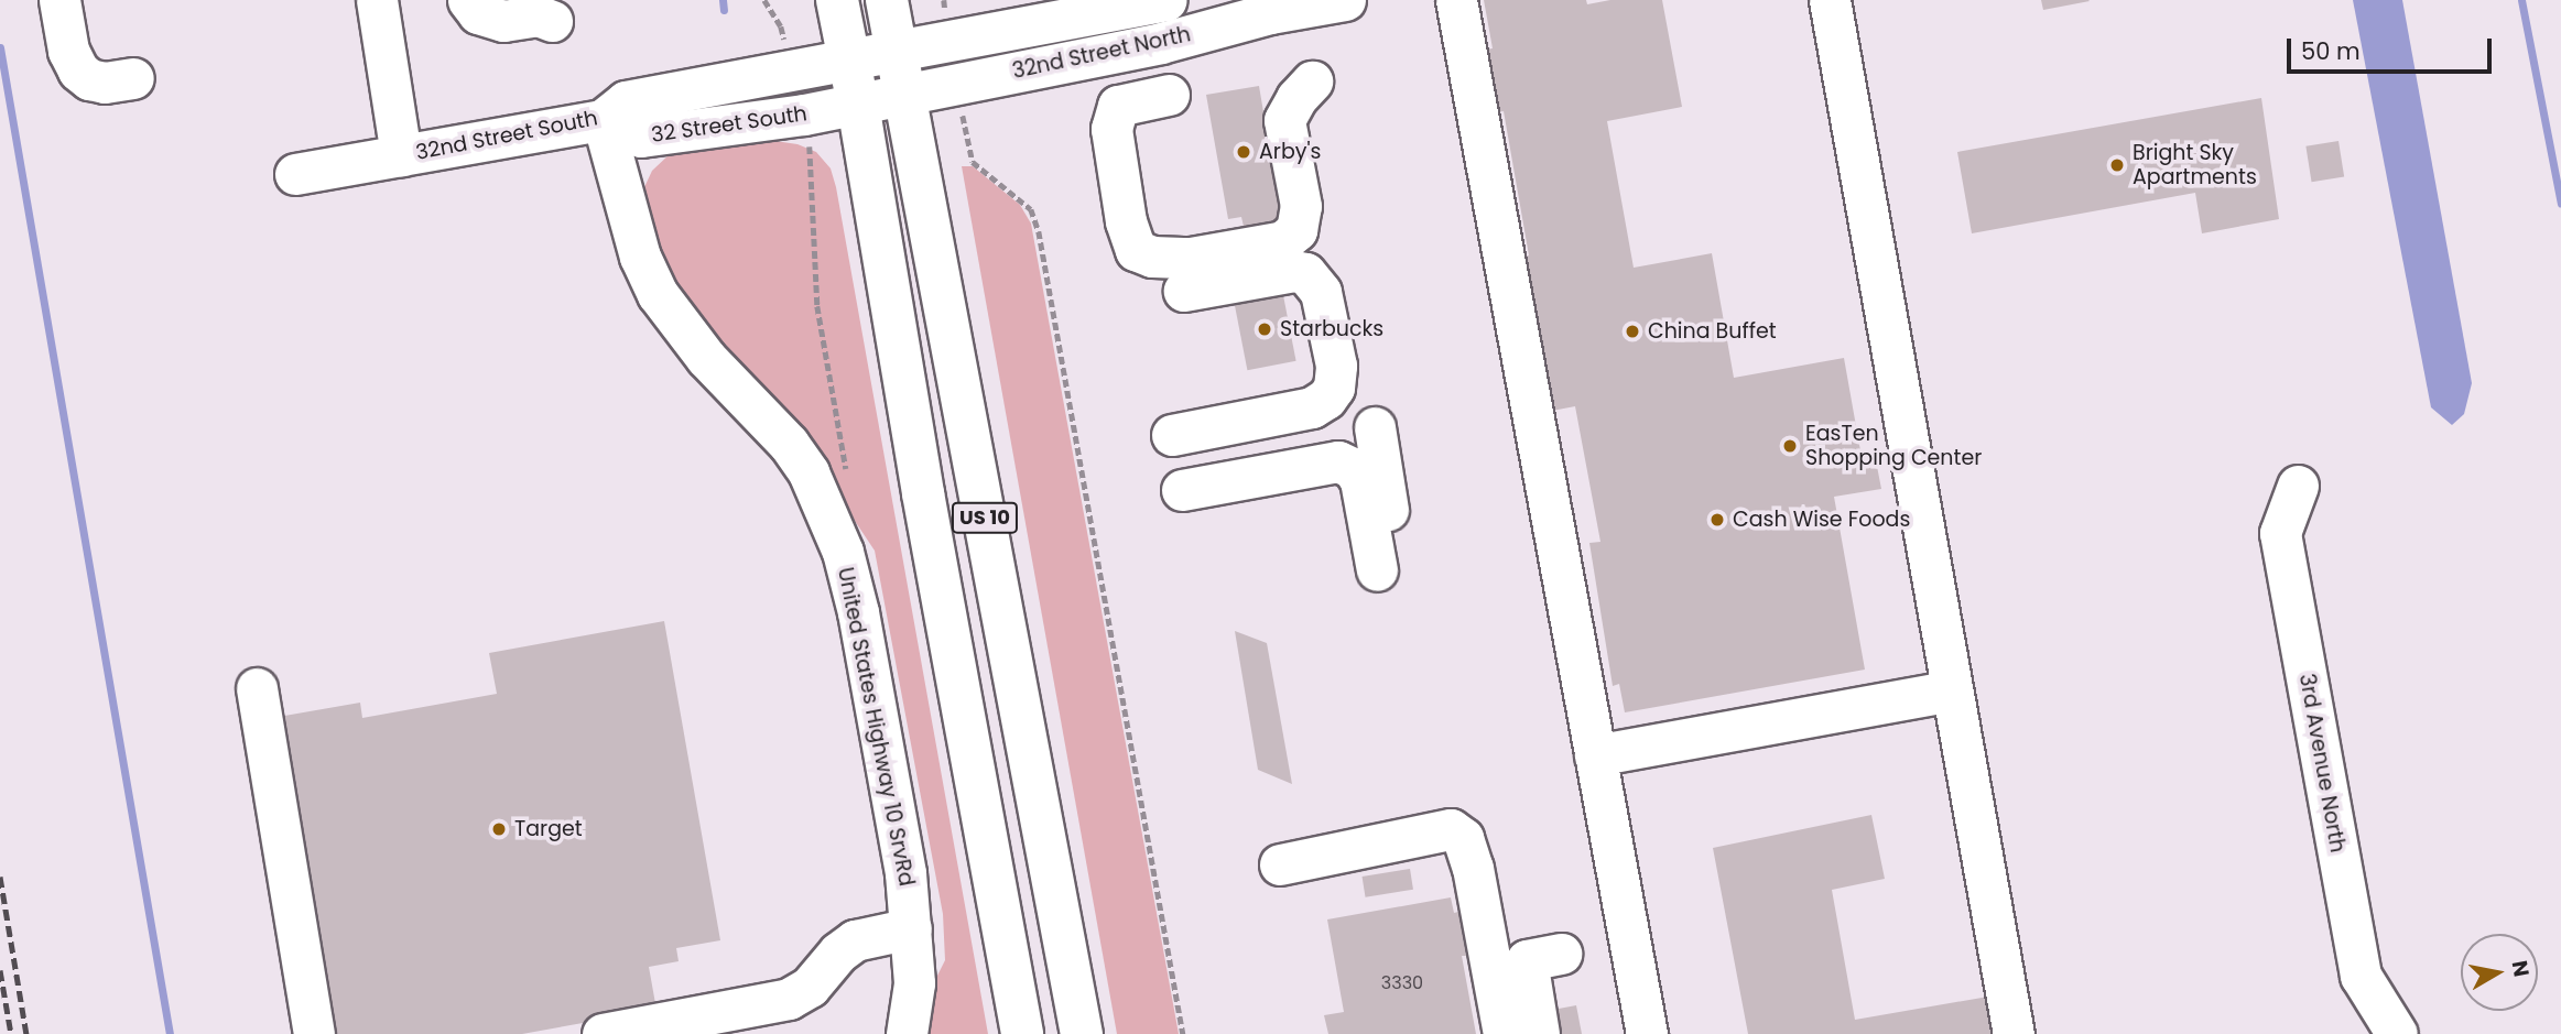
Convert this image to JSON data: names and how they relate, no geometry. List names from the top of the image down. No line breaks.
{"streets":{"main road":["US 10"],"street":["32nd Street North","32 Street South","32nd Street South","United States Highway 10 SrvRd","3rd Avenue North"]},"crossings":[["32nd Street North","32 Street South"],["32nd Street North","32nd Street South"],["32nd Street North","US 10"],["32 Street South","32nd Street South"],["32 Street South","US 10"],["32 Street South","United States Highway 10 SrvRd"],["32nd Street South","US 10"],["32nd Street South","United States Highway 10 SrvRd"]],"places":["Arby's","Bright Sky Apartments","Starbucks","China Buffet","EasTen Shopping Center","Cash Wise Foods","Target"],"house_numbers":["3330"],"scale_bar":"50 m","north":"right"}
